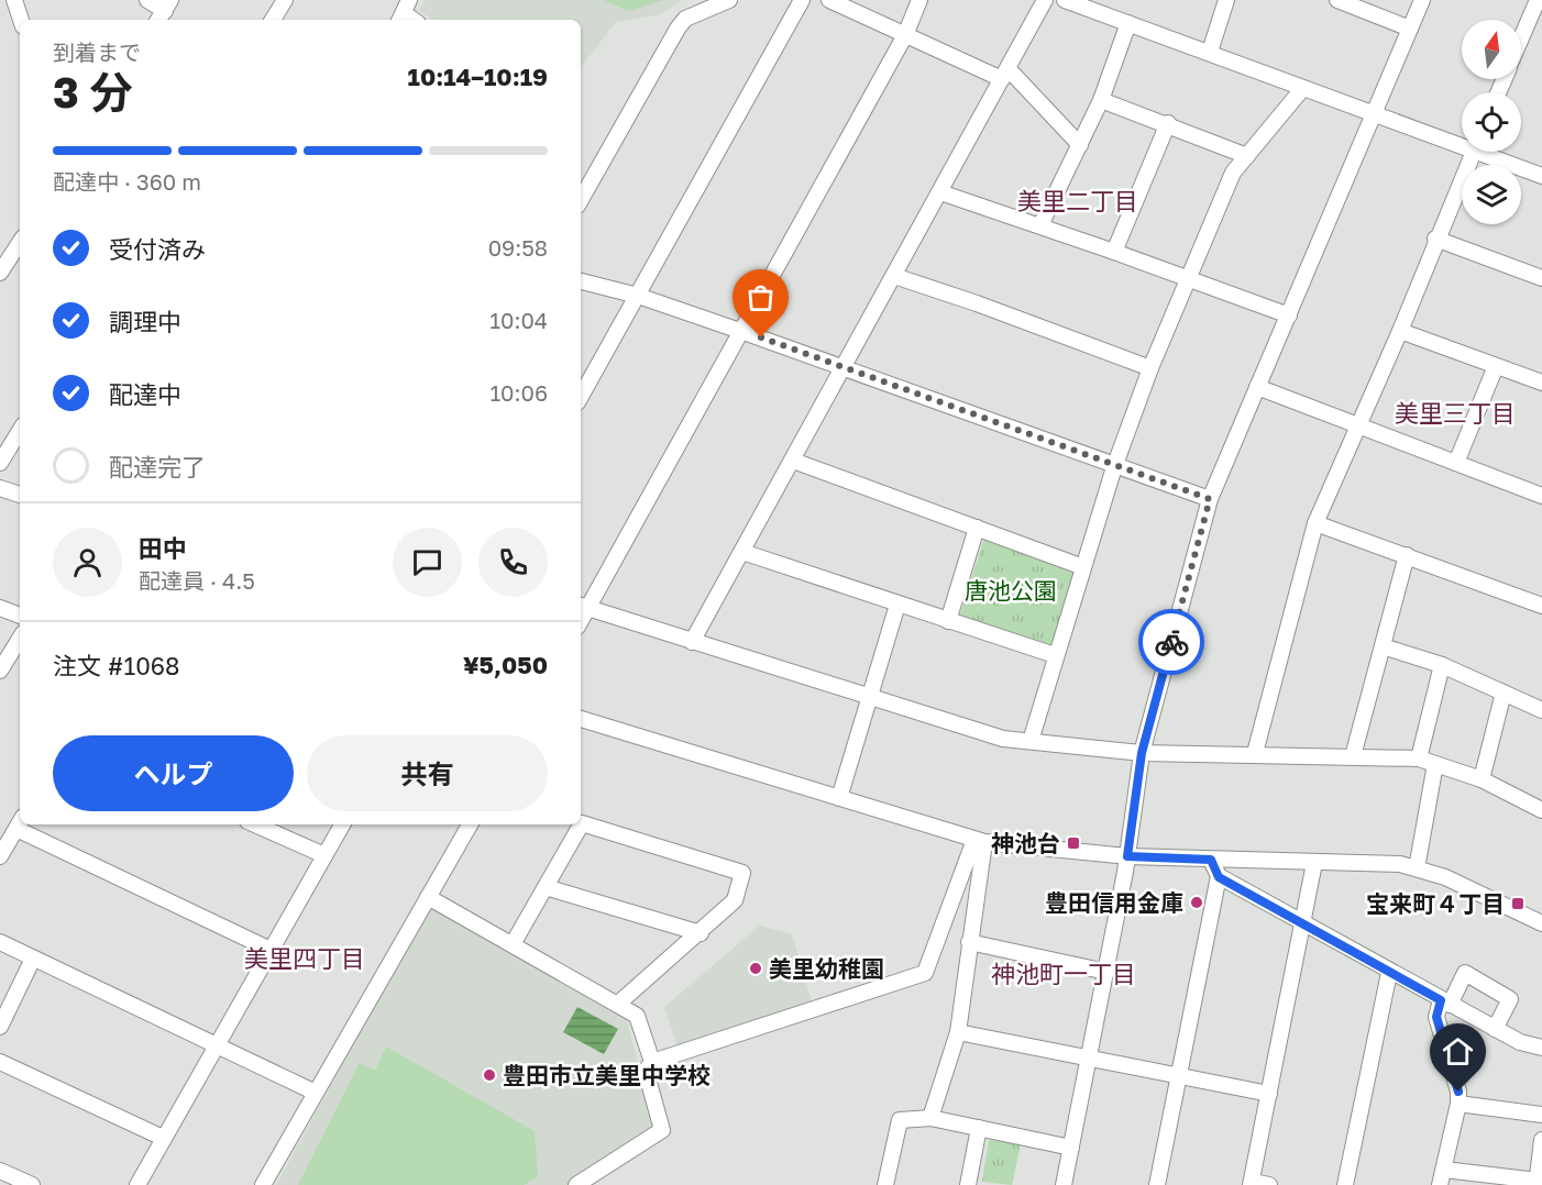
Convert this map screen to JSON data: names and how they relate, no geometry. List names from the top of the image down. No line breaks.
{"districts":["美里二丁目","美里三丁目","美里四丁目","神池町一丁目"],"parks":["唐池公園"],"places":{"transit":["神池台","宝来町４丁目"],"other":["豊田信用金庫","美里幼稚園","豊田市立美里中学校"]},"north":"top","page":{"heading":["3 分","到着まで","10:14–10:19"],"panel":["田中","配達員 · 4.5","注文 #1068","¥5,050"],"bar":"配達中 · 360 m","list":[["受付済み","09:58"],["調理中","10:04"],["配達中","10:06"],"配達完了"],"buttons":["ヘルプ","共有"]}}
